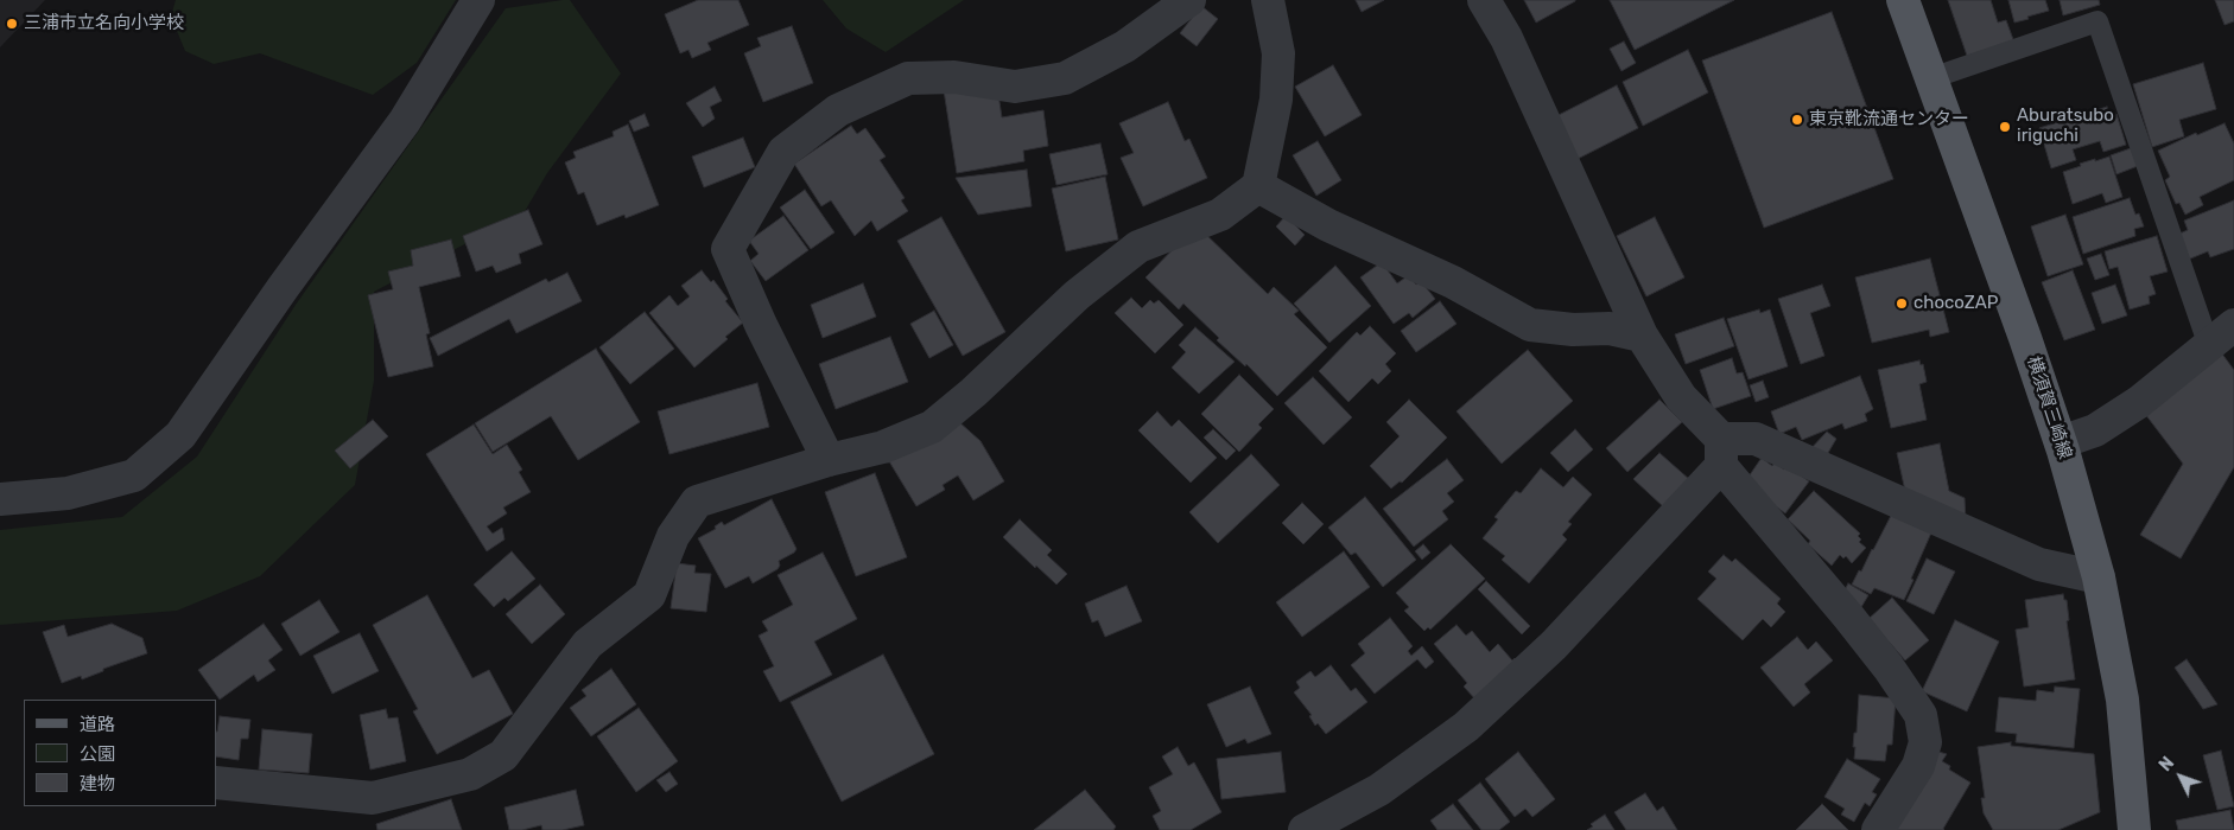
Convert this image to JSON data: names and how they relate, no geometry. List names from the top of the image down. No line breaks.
{"streets":{"main road":["横須賀三崎線"]},"places":["三浦市立名向小学校","東京靴流通センター","Aburatsubo iriguchi","chocoZAP"],"legend":["道路","公園","建物"],"north":"top left"}
